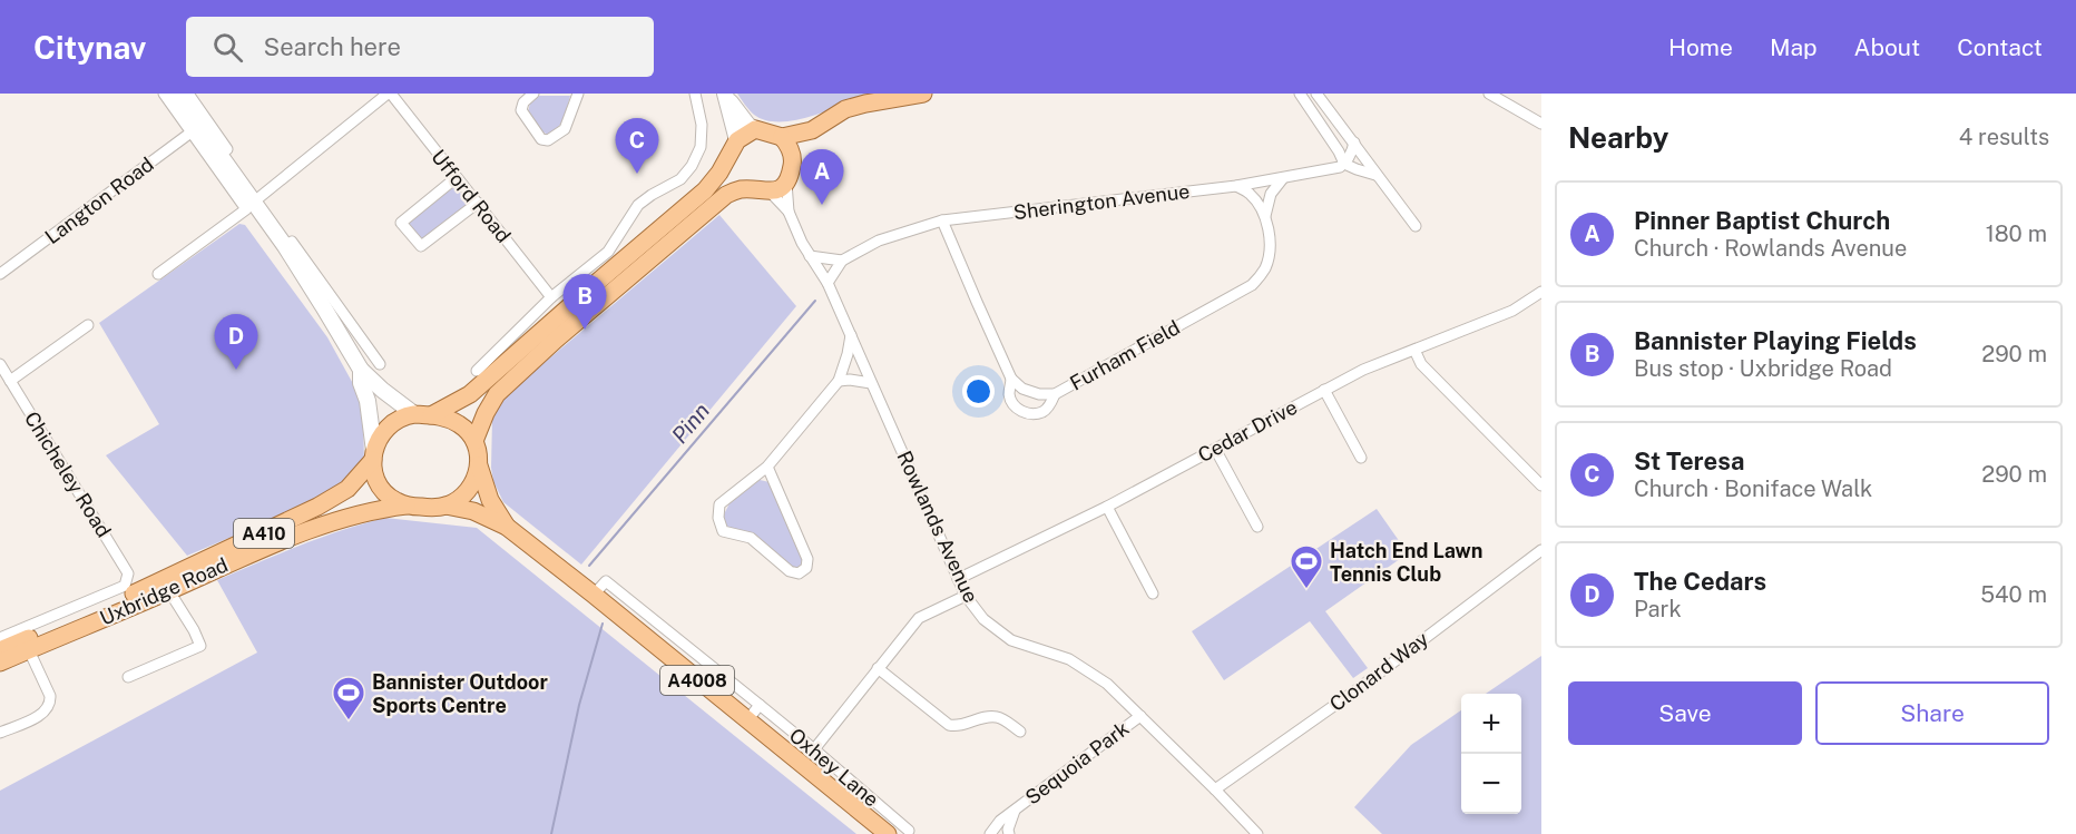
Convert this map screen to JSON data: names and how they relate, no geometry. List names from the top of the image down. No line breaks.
{"streets":{"main road":["A410","Uxbridge Road","A4008","Oxhey Lane"],"street":["Ufford Road","Langton Road","Sherington Avenue","Furham Field","Cedar Drive","Chicheley Road","Rowlands Avenue","Clonard Way","Sequoia Park"]},"crossings":[["Sherington Avenue","Rowlands Avenue"],["Cedar Drive","Rowlands Avenue"],["Rowlands Avenue","Clonard Way"],["Rowlands Avenue","Sequoia Park"],["Uxbridge Road","Oxhey Lane"]],"water":["Pinn"],"places":{"sports":["Hatch End Lawn Tennis Club","Bannister Outdoor Sports Centre"]},"page":{"header":"Citynav","search":"Search here","nav":["Home","Map","About","Contact"],"heading":["Nearby","4 results"],"pins":["C","A","B","D"],"list":[{"mark":"A","name":"Pinner Baptist Church","note":"Church · Rowlands Avenue","value":"180 m"},{"mark":"B","name":"Bannister Playing Fields","note":"Bus stop · Uxbridge Road","value":"290 m"},{"mark":"C","name":"St Teresa","note":"Church · Boniface Walk","value":"290 m"},{"mark":"D","name":"The Cedars","note":"Park","value":"540 m"}],"buttons":["Save","Share"],"map_buttons":["+","−"]}}
